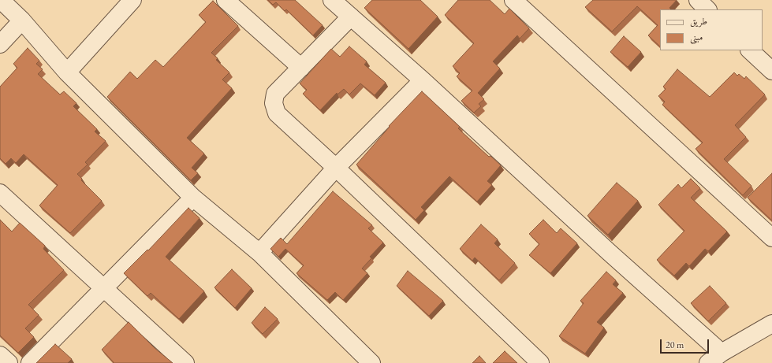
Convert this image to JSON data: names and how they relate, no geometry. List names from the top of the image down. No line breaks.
{"legend":["طريق","مبنى"],"scale_bar":"20 m"}
